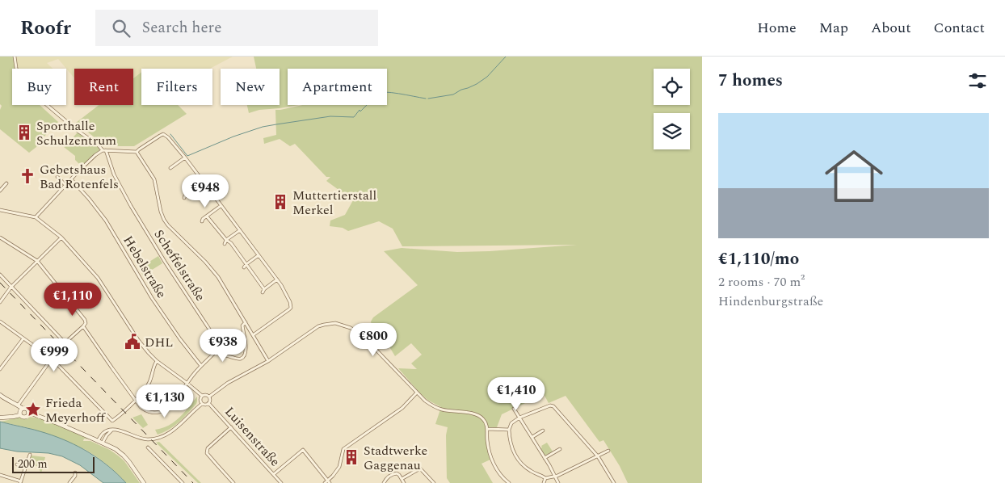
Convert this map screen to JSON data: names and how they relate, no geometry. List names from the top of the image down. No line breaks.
{"streets":{"street":["Scheffelstraße","Hebelstraße","Luisenstraße"]},"places":{"building":["Sporthalle Schulzentrum","Muttertierstall Merkel","Stadtwerke Gaggenau"],"church":["Gebetshaus Bad Rotenfels"],"public building":["DHL"],"place":["Frieda Meyerhoff"]},"scale_bar":"200 m","page":{"header":"Roofr","search":"Search here","nav":["Home","Map","About","Contact"],"heading":"7 homes","chip":["Buy","Rent","Filters","New","Apartment"],"list":[{"name":"€1,110/mo","note":"2 rooms · 70 m² · Hindenburgstraße"}],"price":["€948","€1,110","€800","€938","€999","€1,410","€1,130"],"scale":"200 m"}}
